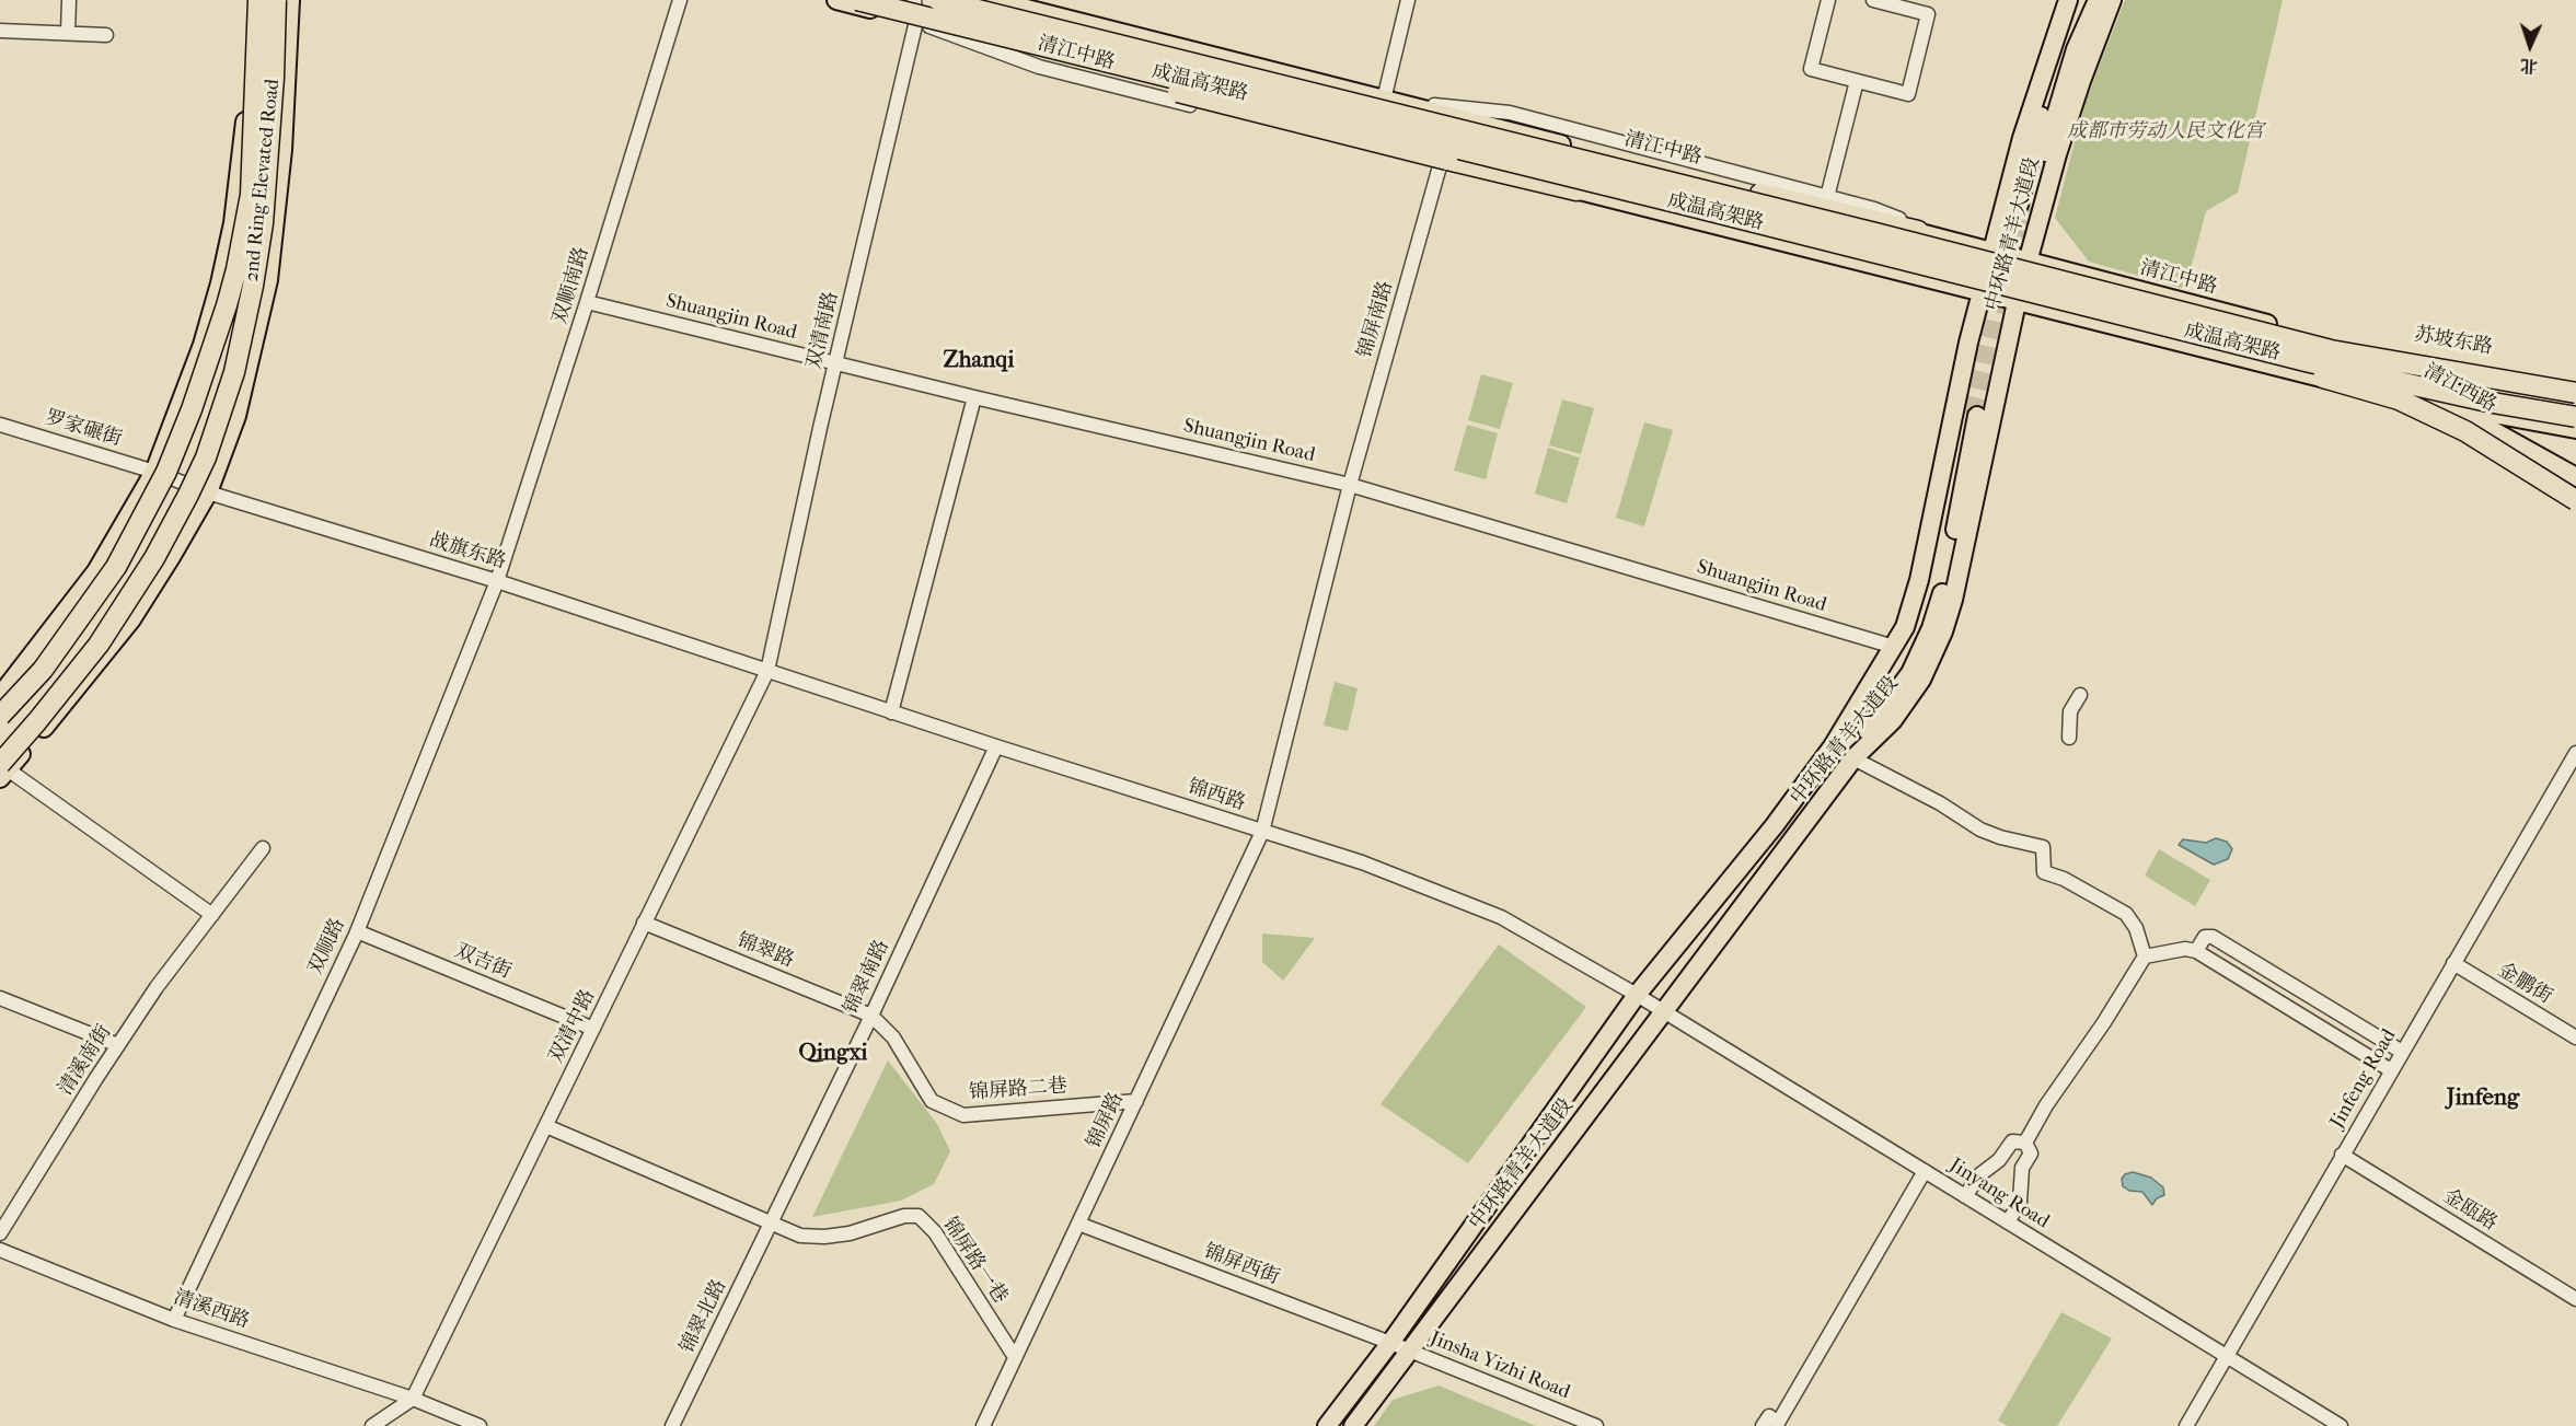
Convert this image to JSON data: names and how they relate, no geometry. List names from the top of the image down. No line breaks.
{"streets":{"highway":["成温高架路","2nd Ring Elevated Road"],"main road":["清江中路","中环路青羊大道段","苏坡东路","清江西路"],"street":["双顺南路","Shuangjin Road","锦屏南路","双清南路","罗家碾街","战旗东路","锦西路","双顺路","锦翠路","双吉街","锦翠南路","金鹏街","双清中路","清溪南街","Jinfeng Road","锦屏路二巷","锦屏路","Jinyang Road","金瓯路","锦屏路一巷","锦屏西街","清溪西路","锦翠北路","Jinsha Yizhi Road"]},"crossings":[["清江中路","成温高架路"],["清江中路","中环路青羊大道段"],["清江中路","锦屏南路"],["清江中路","双清南路"],["清江中路","苏坡东路"],["清江中路","清江西路"],["中环路青羊大道段","Shuangjin Road"],["中环路青羊大道段","锦西路"],["中环路青羊大道段","Jinyang Road"],["中环路青羊大道段","锦屏西街"],["中环路青羊大道段","Jinsha Yizhi Road"],["双顺南路","Shuangjin Road"],["双顺南路","战旗东路"],["双顺南路","双顺路"],["Shuangjin Road","锦屏南路"],["Shuangjin Road","双清南路"],["锦屏南路","锦西路"],["锦屏南路","锦屏路"],["双清南路","战旗东路"],["双清南路","锦西路"],["双清南路","双清中路"],["苏坡东路","清江西路"],["罗家碾街","战旗东路"],["战旗东路","锦西路"],["战旗东路","双顺路"],["战旗东路","双清中路"],["锦西路","锦翠南路"],["锦西路","双清中路"],["锦西路","锦屏路"],["锦西路","Jinyang Road"],["双顺路","双吉街"],["双顺路","清溪西路"],["锦翠路","锦翠南路"],["锦翠路","双清中路"],["锦翠路","锦屏路二巷"],["双吉街","双清中路"],["锦翠南路","锦屏路二巷"],["锦翠南路","锦屏路一巷"],["锦翠南路","锦翠北路"],["金鹏街","Jinfeng Road"],["双清中路","清溪西路"],["Jinfeng Road","Jinyang Road"],["Jinfeng Road","金瓯路"],["锦屏路二巷","锦屏路"],["锦屏路","锦屏路一巷"],["锦屏路","锦屏西街"],["锦屏路一巷","锦翠北路"],["锦屏西街","Jinsha Yizhi Road"]],"districts":["Zhanqi","Qingxi","Jinfeng"],"parks":["成都市劳动人民文化宫"],"north":"bottom"}
